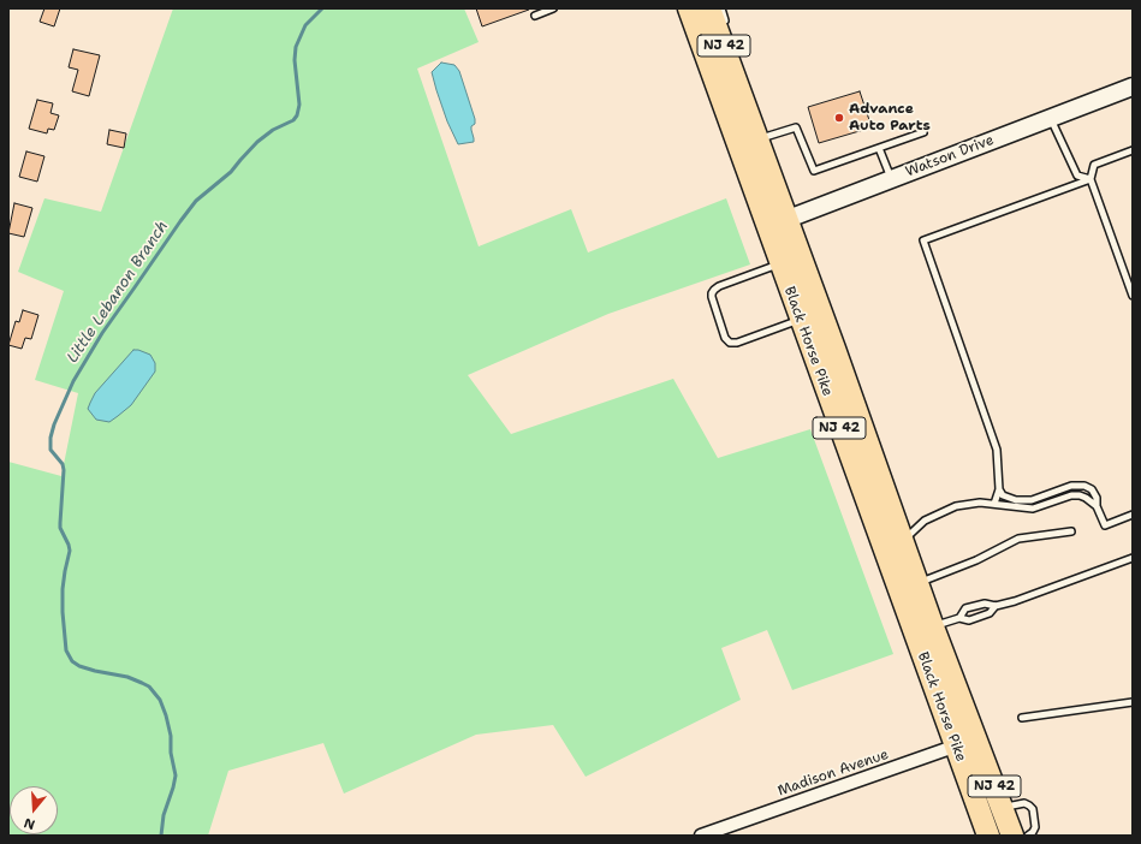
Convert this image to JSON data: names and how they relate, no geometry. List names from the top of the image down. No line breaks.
{"streets":{"highway":["NJ 42","Black Horse Pike"],"street":["Watson Drive","Madison Avenue"]},"crossings":[["Watson Drive","Black Horse Pike"],["Black Horse Pike","Madison Avenue"]],"water":["Little Lebanon Branch"],"places":["Advance Auto Parts"],"north":"bottom"}
